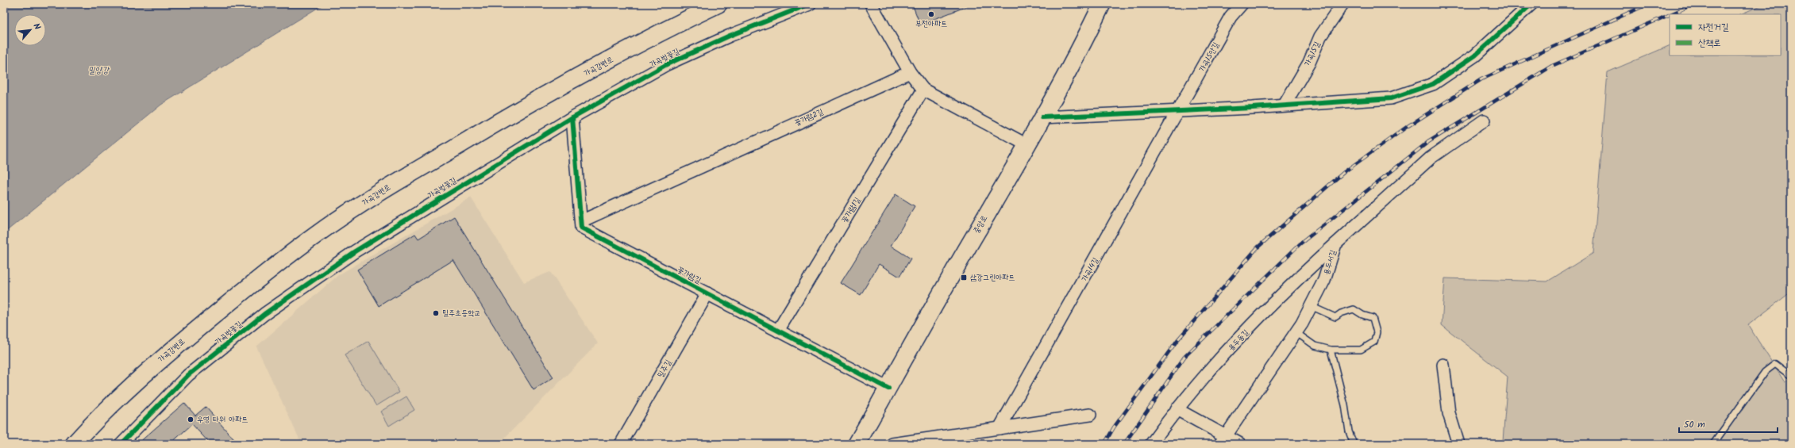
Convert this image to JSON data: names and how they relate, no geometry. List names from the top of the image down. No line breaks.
{"streets":{"main road":["가곡강변로","중앙로"],"street":["가곡15길","가곡15안길","가곡벚꽃길","꽃가람2길","꽃가람1길","용두서길","가곡14길","꽃가람길","용두동길","밀주길"]},"crossings":[["가곡15안길","가곡14길"],["꽃가람2길","꽃가람길"],["꽃가람1길","꽃가람길"],["중앙로","꽃가람길"],["용두서길","용두동길"],["꽃가람길","밀주길"]],"water":["밀양강"],"places":{"other":["부전아파트","밀주초등학교","우영 타워 아파트"],"transit":["삼강그린아파트"]},"legend":["자전거길","산책로"],"scale_bar":"50 m","north":"top right"}
